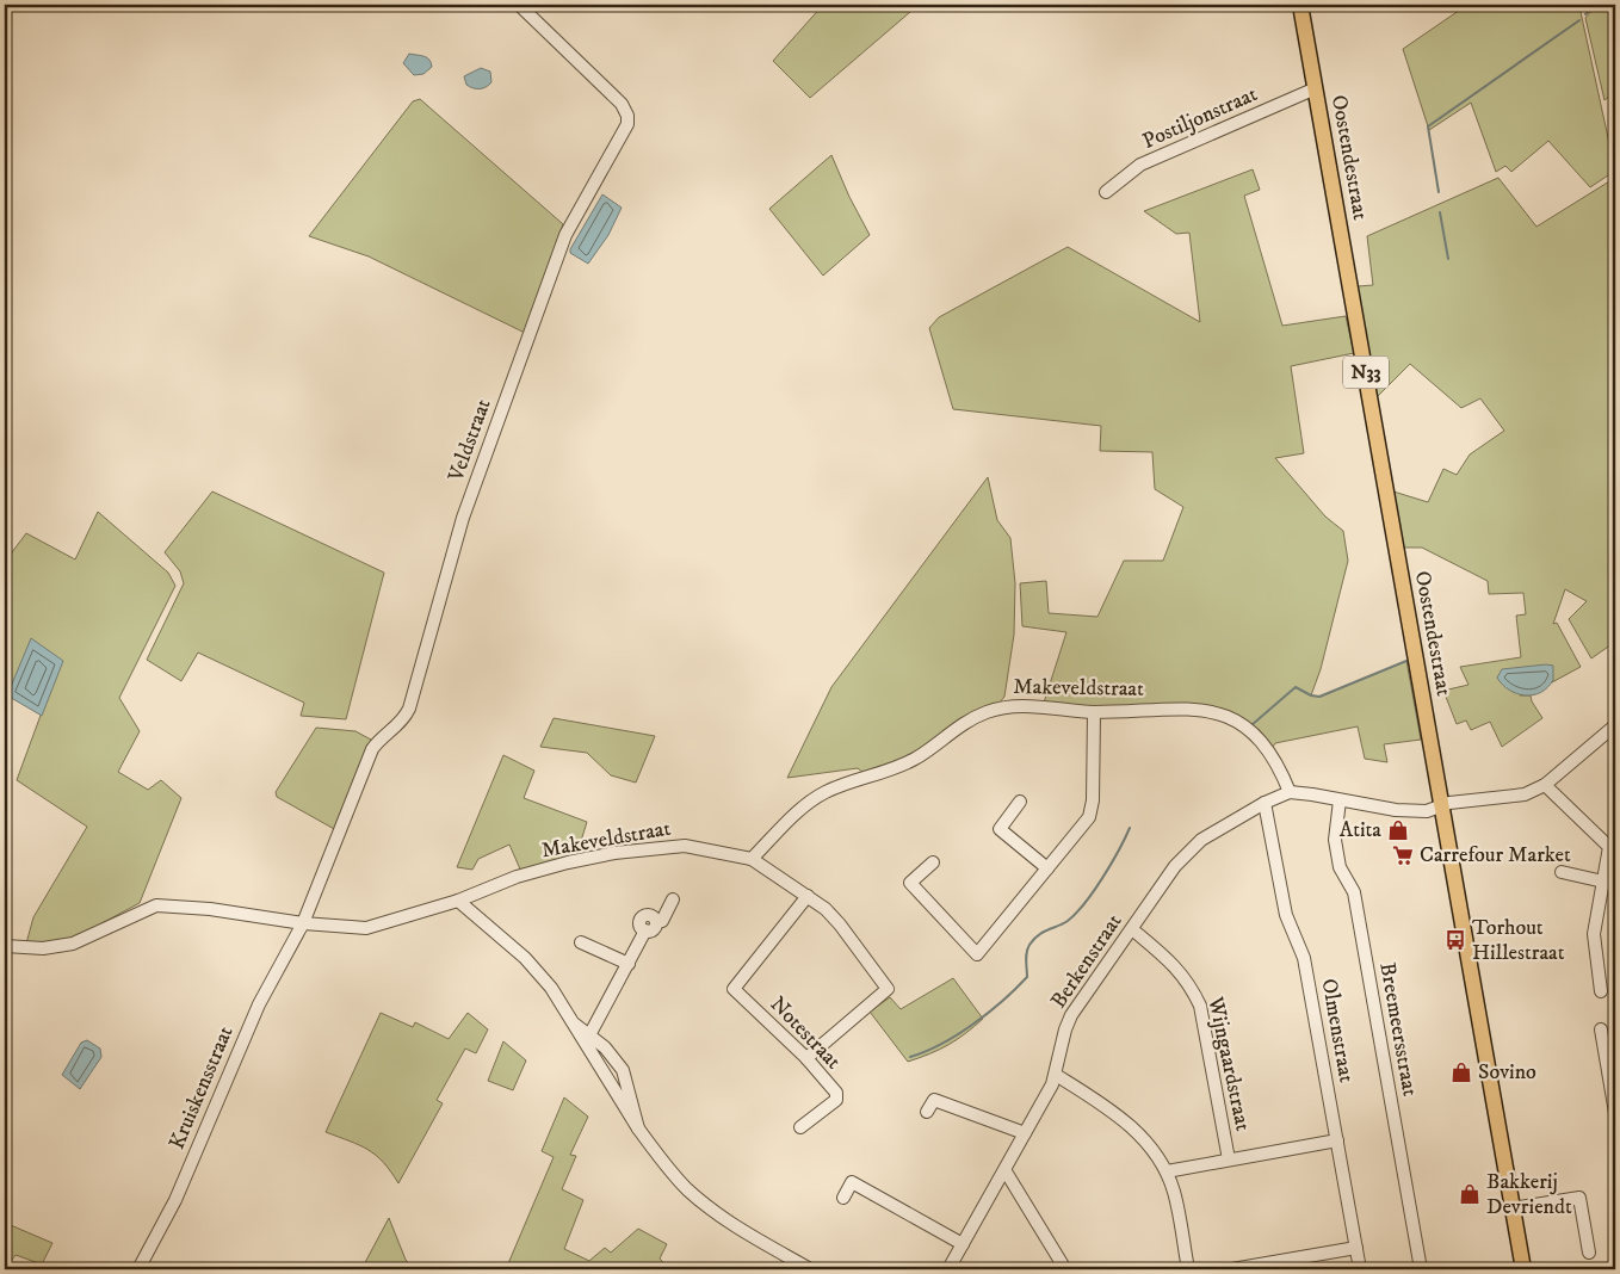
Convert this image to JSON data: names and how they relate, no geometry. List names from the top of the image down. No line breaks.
{"streets":{"main road":["Oostendestraat","N33"],"street":["Postiljonstraat","Veldstraat","Makeveldstraat","Berkenstraat","Breemeersstraat","Olmenstraat","Notestraat","Wijngaardstraat","Kruiskensstraat"]},"crossings":[["Postiljonstraat","Oostendestraat"],["Veldstraat","Makeveldstraat"],["Veldstraat","Kruiskensstraat"],["Makeveldstraat","Berkenstraat"],["Makeveldstraat","Kruiskensstraat"],["Berkenstraat","Olmenstraat"],["Berkenstraat","Wijngaardstraat"]],"places":{"shop":["Atita","Sovino","Bakkerij Devriendt"],"supermarket":["Carrefour Market"],"bus stop":["Torhout Hillestraat"]}}
